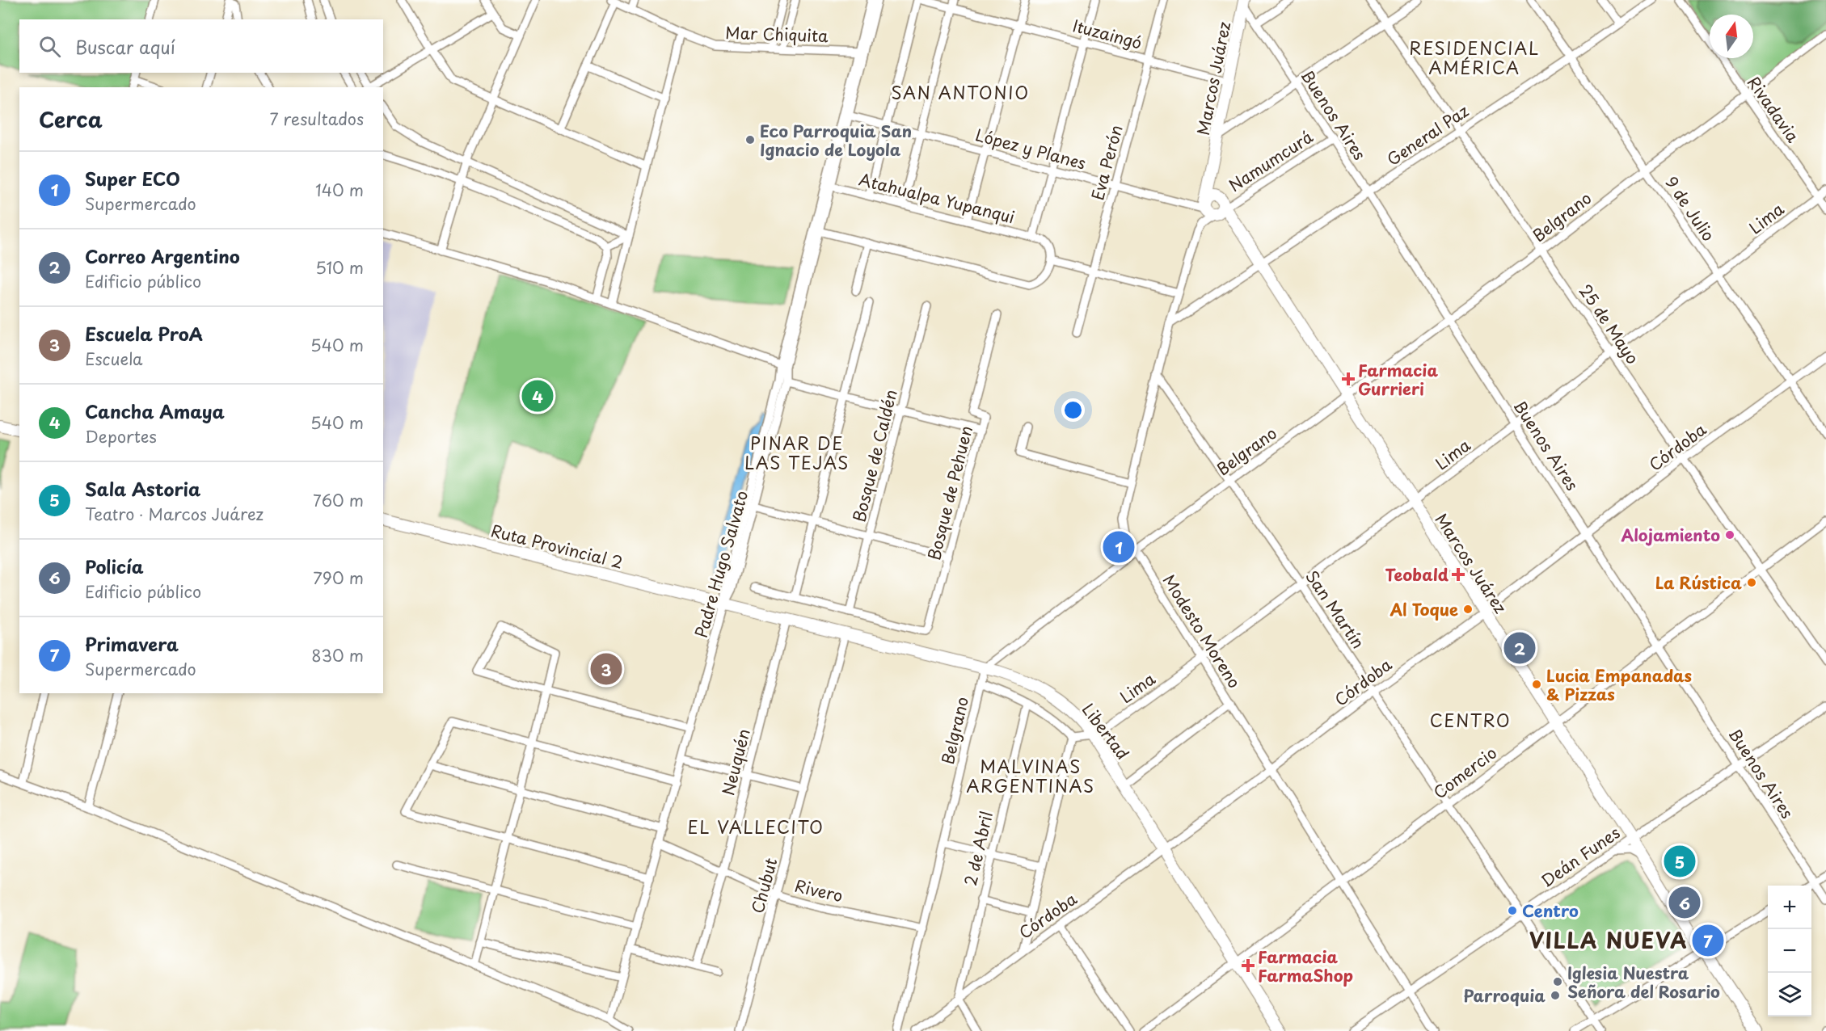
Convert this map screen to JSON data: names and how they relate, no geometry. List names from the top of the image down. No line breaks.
{"streets":{"main road":["Marcos Juárez","Ruta Provincial 2","Libertad"],"street":["Mar Chiquita","Ituzaingó","Rivadavia","Buenos Aires","General Paz","López y Planes","Namumcurá","Eva Perón","Atahualpa Yupanqui","9 de Julio","Belgrano","Lima","25 de Mayo","Córdoba","Bosque de Caldén","Bosque de Pehuen","Padre Hugo Salvato","San Martín","Modesto Moreno","Neuquén","Comercio","2 de Abril","Deán Funes","Chubut","Rivero"]},"crossings":[["Mar Chiquita","Padre Hugo Salvato"],["Ituzaingó","Marcos Juárez"],["Ituzaingó","Eva Perón"],["Marcos Juárez","Buenos Aires"],["Marcos Juárez","General Paz"],["Marcos Juárez","López y Planes"],["Marcos Juárez","Namumcurá"],["Marcos Juárez","Belgrano"],["Marcos Juárez","Lima"],["Marcos Juárez","Córdoba"],["Marcos Juárez","Modesto Moreno"],["Marcos Juárez","Comercio"],["Marcos Juárez","Deán Funes"],["Rivadavia","Belgrano"],["Rivadavia","Lima"],["Buenos Aires","General Paz"],["Buenos Aires","Namumcurá"],["Buenos Aires","Belgrano"],["Buenos Aires","Lima"],["Buenos Aires","Córdoba"],["Buenos Aires","Comercio"],["Buenos Aires","Deán Funes"],["General Paz","9 de Julio"],["General Paz","25 de Mayo"],["General Paz","Modesto Moreno"],["López y Planes","Namumcurá"],["López y Planes","Eva Perón"],["López y Planes","Padre Hugo Salvato"],["López y Planes","Modesto Moreno"],["Namumcurá","Modesto Moreno"],["Atahualpa Yupanqui","Padre Hugo Salvato"],["9 de Julio","Belgrano"],["9 de Julio","Lima"],["9 de Julio","Córdoba"],["Belgrano","25 de Mayo"],["Belgrano","San Martín"],["Belgrano","Modesto Moreno"],["Belgrano","Libertad"],["Belgrano","Rivero"],["Lima","25 de Mayo"],["Lima","San Martín"],["Lima","Modesto Moreno"],["Lima","Libertad"],["25 de Mayo","Córdoba"],["25 de Mayo","Comercio"],["Córdoba","San Martín"],["Córdoba","Modesto Moreno"],["Córdoba","Libertad"],["Córdoba","2 de Abril"],["Bosque de Caldén","Bosque de Pehuen"],["Ruta Provincial 2","Padre Hugo Salvato"],["Ruta Provincial 2","Libertad"],["Padre Hugo Salvato","Libertad"],["Padre Hugo Salvato","Rivero"],["San Martín","Modesto Moreno"],["San Martín","Comercio"],["San Martín","Deán Funes"],["Modesto Moreno","Comercio"],["Modesto Moreno","Deán Funes"],["Libertad","Neuquén"],["Libertad","Comercio"],["Libertad","Chubut"],["Neuquén","Rivero"],["Chubut","Rivero"]],"districts":["RESIDENCIAL AMÉRICA","SAN ANTONIO","PINAR DE LAS TEJAS","CENTRO","MALVINAS ARGENTINAS","EL VALLECITO","VILLA NUEVA"],"places":{"other":["Eco Parroquia San Ignacio de Loyola","Alojamiento","La Rústica","Al Toque","Lucia Empanadas & Pizzas","Centro","Iglesia Nuestra Señora del Rosario","Parroquia"],"health":["Farmacia Gurrieri","Teobald","Farmacia FarmaShop"]},"north":"top","page":{"search":"Buscar aquí","heading":["Cerca","7 resultados"],"list":[{"mark":"1","name":"Super ECO","note":"Supermercado","value":"140 m"},{"mark":"2","name":"Correo Argentino","note":"Edificio público","value":"510 m"},{"mark":"3","name":"Escuela ProA","note":"Escuela","value":"540 m"},{"mark":"4","name":"Cancha Amaya","note":"Deportes","value":"540 m"},{"mark":"5","name":"Sala Astoria","note":"Teatro · Marcos Juárez","value":"760 m"},{"mark":"6","name":"Policía","note":"Edificio público","value":"790 m"},{"mark":"7","name":"Primavera","note":"Supermercado","value":"830 m"}],"pins":["4","1","2","3","5","6","7"],"map_buttons":["+","−"]}}
